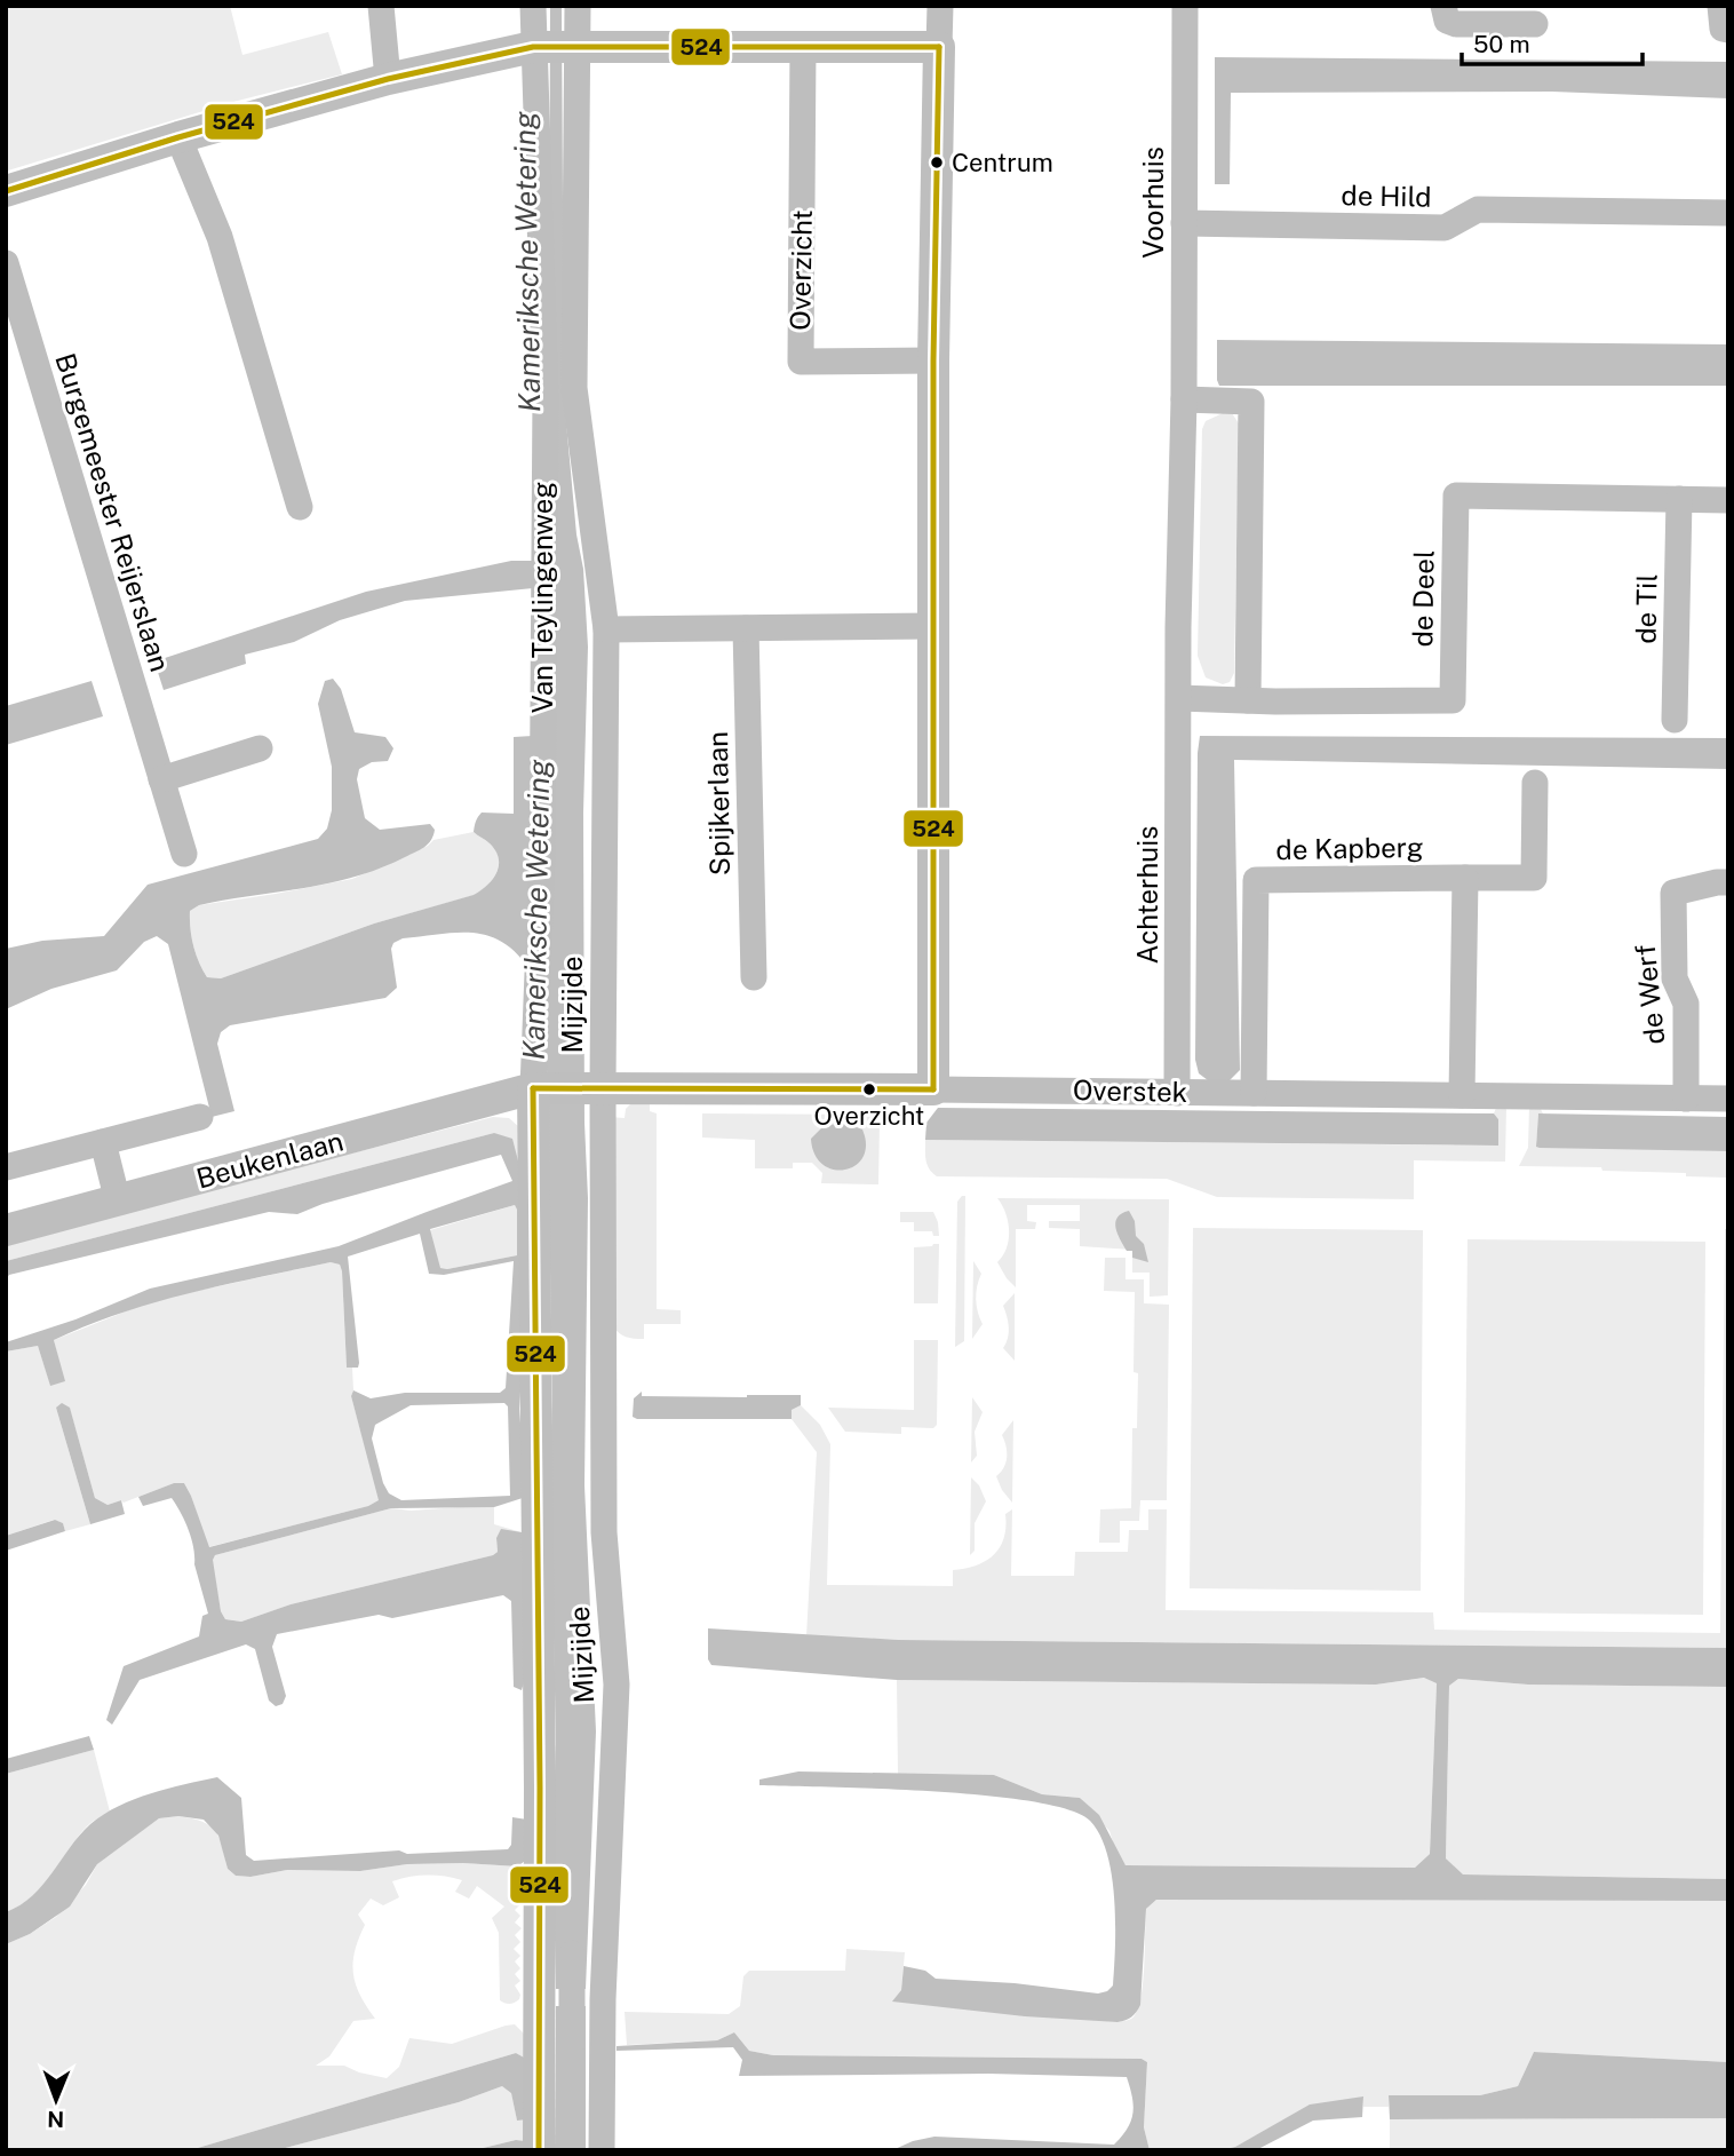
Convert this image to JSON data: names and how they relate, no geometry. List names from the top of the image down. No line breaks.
{"streets":{"street":["de Hild","Voorhuis","Overzicht","Burgemeester Reijerslaan","Van Teylingenweg","de Deel","de Til","Spijkerlaan","de Kapberg","Achterhuis","de Werf","Mijzijde","Overstek","Beukenlaan"]},"crossings":[["de Hild","Voorhuis"],["Voorhuis","de Deel"],["Voorhuis","Achterhuis"],["Van Teylingenweg","Mijzijde"],["Van Teylingenweg","Overstek"],["Van Teylingenweg","Beukenlaan"],["de Deel","de Til"],["de Deel","Achterhuis"],["de Kapberg","Overstek"],["Achterhuis","Overstek"],["de Werf","Overstek"],["Mijzijde","Overstek"],["Overstek","Beukenlaan"]],"water":["Kameriksche Wetering"],"places":["Centrum","Overzicht"],"lines":["transit line 524"],"scale_bar":"50 m","north":"bottom"}
